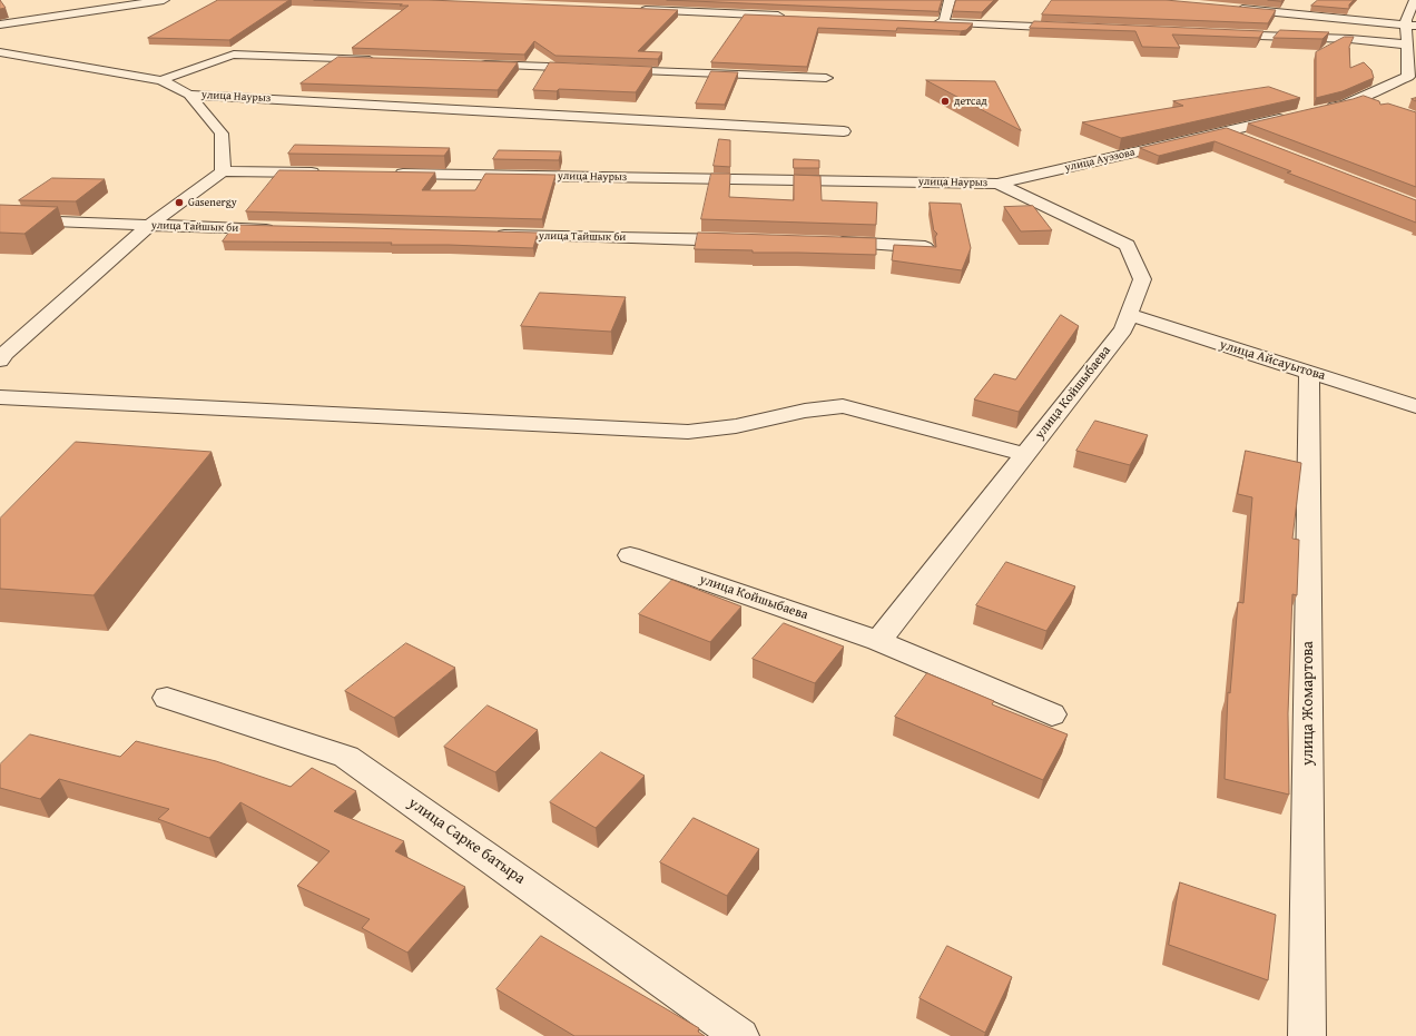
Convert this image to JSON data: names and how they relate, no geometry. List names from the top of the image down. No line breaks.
{"streets":{"street":["улица Наурыз","улица Ауэзова","улица Тайшык би","улица Айсауытова","улица Койшыбаева","улица Жомартова","улица Сарке батыра"]},"crossings":[["улица Наурыз","улица Ауэзова"],["улица Наурыз","улица Койшыбаева"],["улица Ауэзова","улица Койшыбаева"],["улица Айсауытова","улица Койшыбаева"],["улица Айсауытова","улица Жомартова"]],"places":["детсад","Gasenergy"]}
